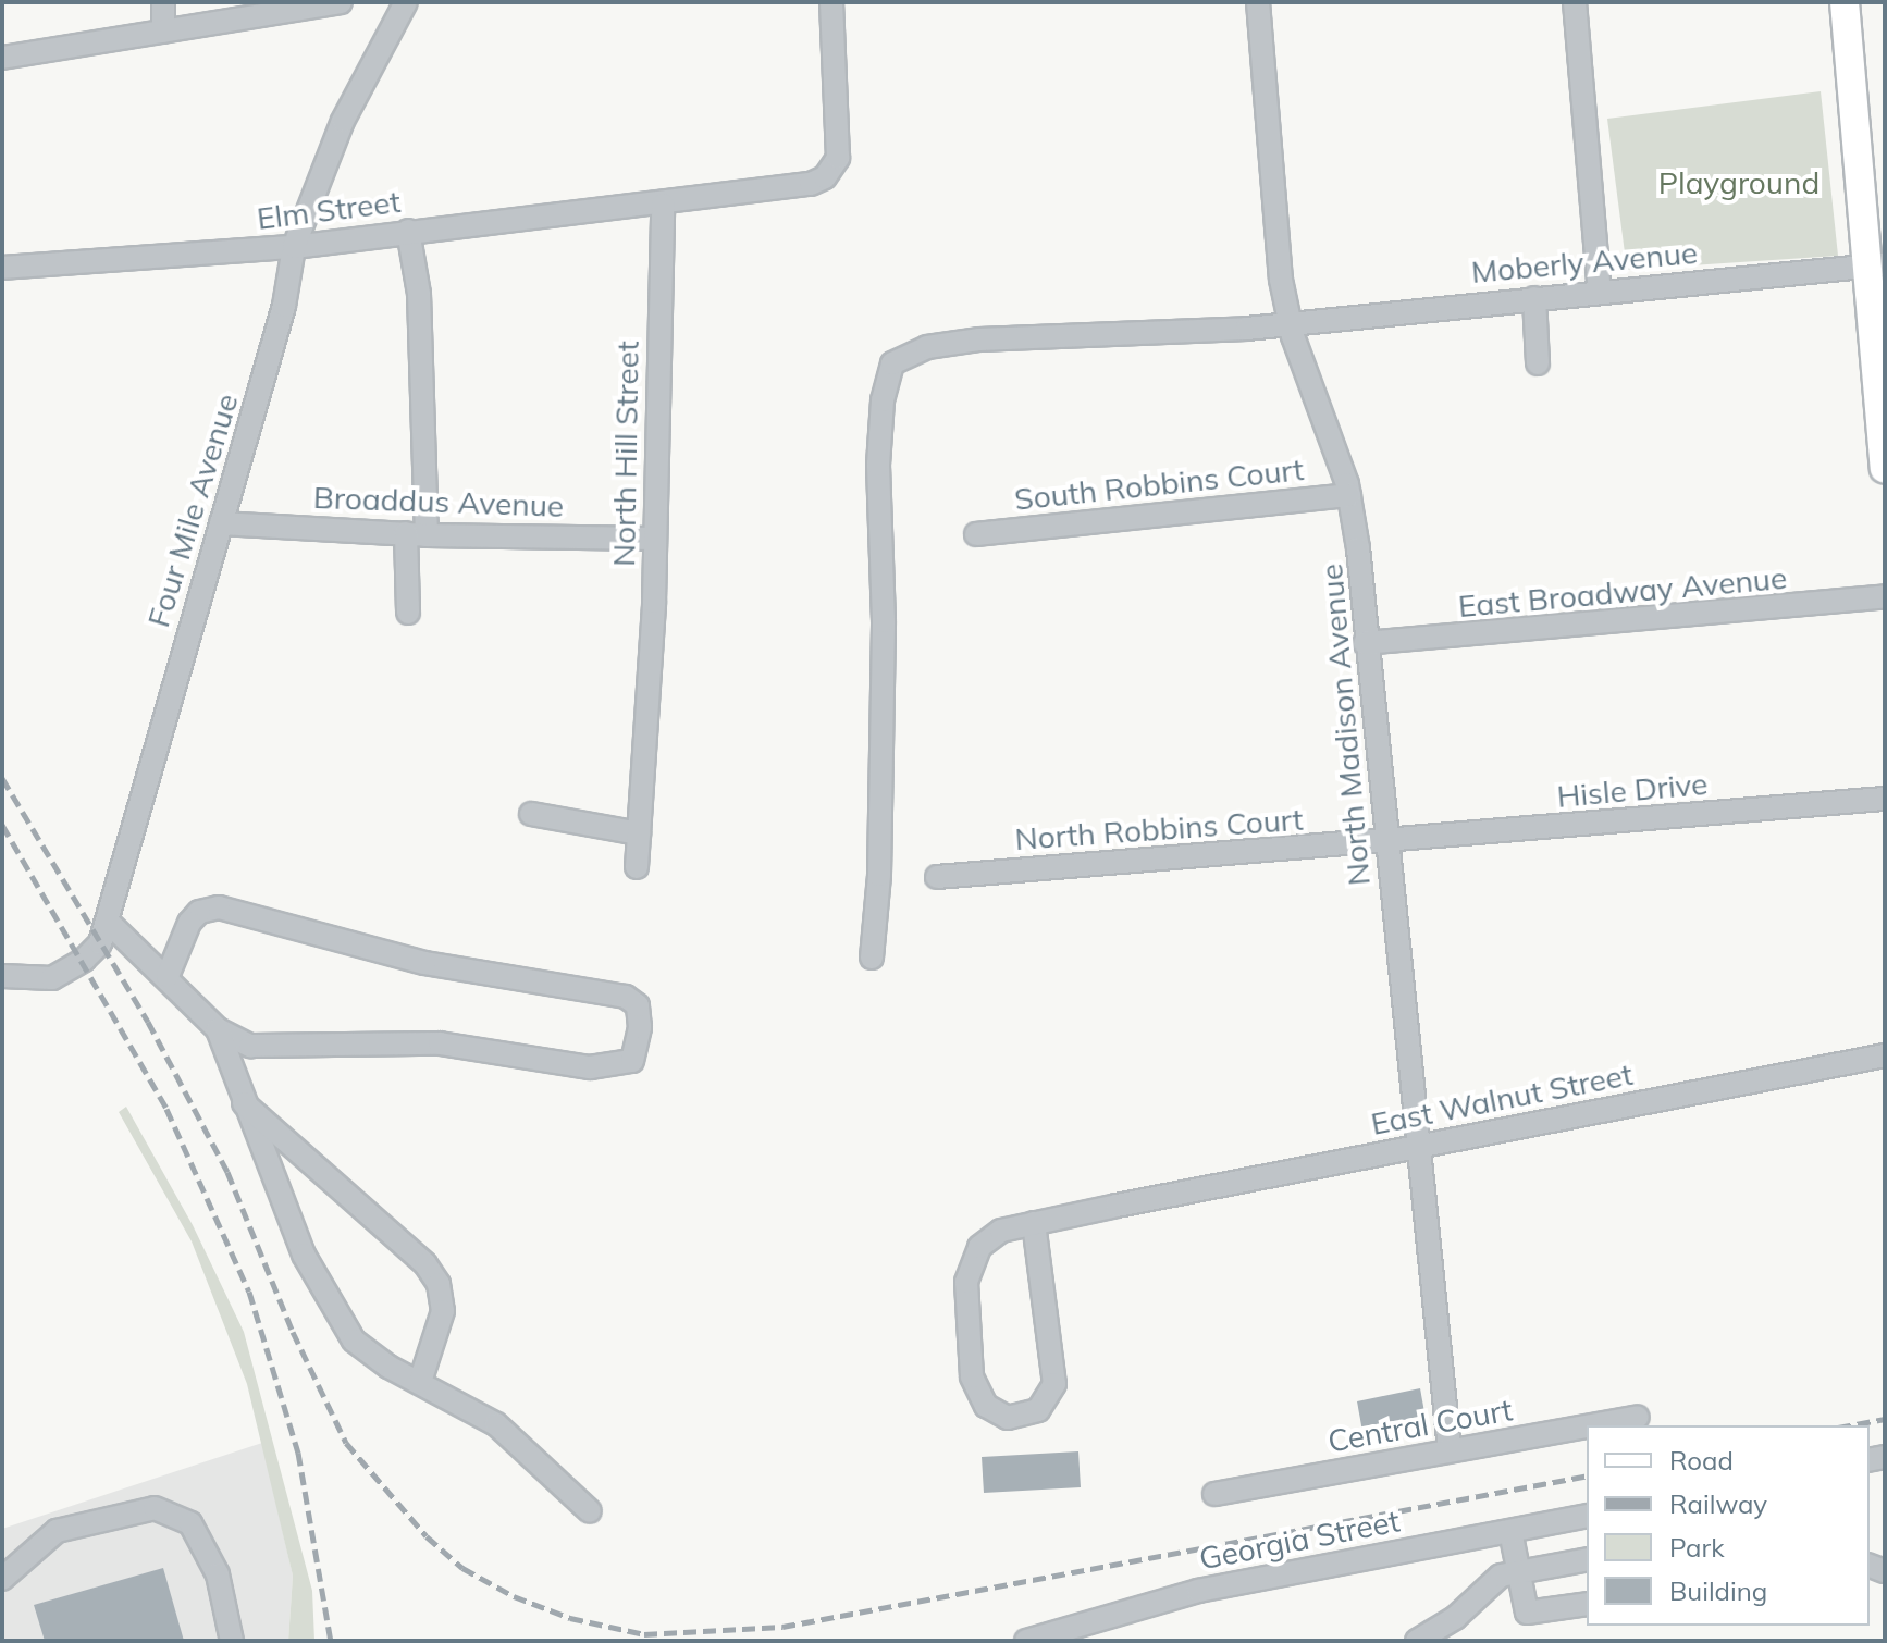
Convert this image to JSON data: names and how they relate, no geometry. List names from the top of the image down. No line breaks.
{"streets":{"street":["Elm Street","Moberly Avenue","North Hill Street","South Robbins Court","Broaddus Avenue","Four Mile Avenue","East Broadway Avenue","North Madison Avenue","Hisle Drive","North Robbins Court","East Walnut Street","Central Court","Georgia Street"]},"crossings":[["Elm Street","North Hill Street"],["Elm Street","Four Mile Avenue"],["Moberly Avenue","North Madison Avenue"],["North Hill Street","Broaddus Avenue"],["South Robbins Court","North Madison Avenue"],["Broaddus Avenue","Four Mile Avenue"],["East Broadway Avenue","North Madison Avenue"],["North Madison Avenue","Hisle Drive"],["North Madison Avenue","North Robbins Court"],["North Madison Avenue","East Walnut Street"],["North Madison Avenue","Central Court"],["Hisle Drive","North Robbins Court"]],"parks":["Playground"],"legend":["Road","Railway","Park","Building"]}
